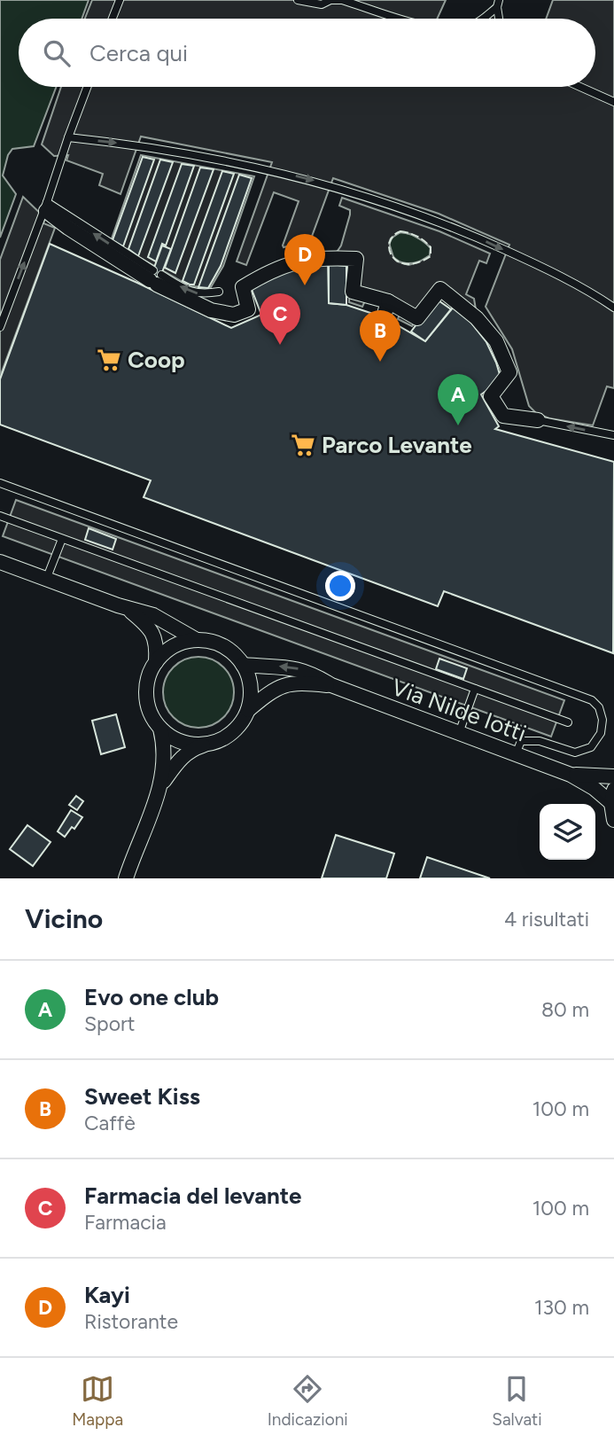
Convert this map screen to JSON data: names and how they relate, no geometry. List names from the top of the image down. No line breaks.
{"streets":{"street":["Via Nilde Iotti"]},"places":{"supermarket":["Coop","Parco Levante"]},"page":{"search":"Cerca qui","pins":["D","C","B","A"],"heading":["Vicino","4 risultati"],"list":[{"mark":"A","name":"Evo one club","note":"Sport","value":"80 m"},{"mark":"B","name":"Sweet Kiss","note":"Caffè","value":"100 m"},{"mark":"C","name":"Farmacia del levante","note":"Farmacia","value":"100 m"},{"mark":"D","name":"Kayi","note":"Ristorante","value":"130 m"}],"nav":["Mappa","Indicazioni","Salvati"]}}
